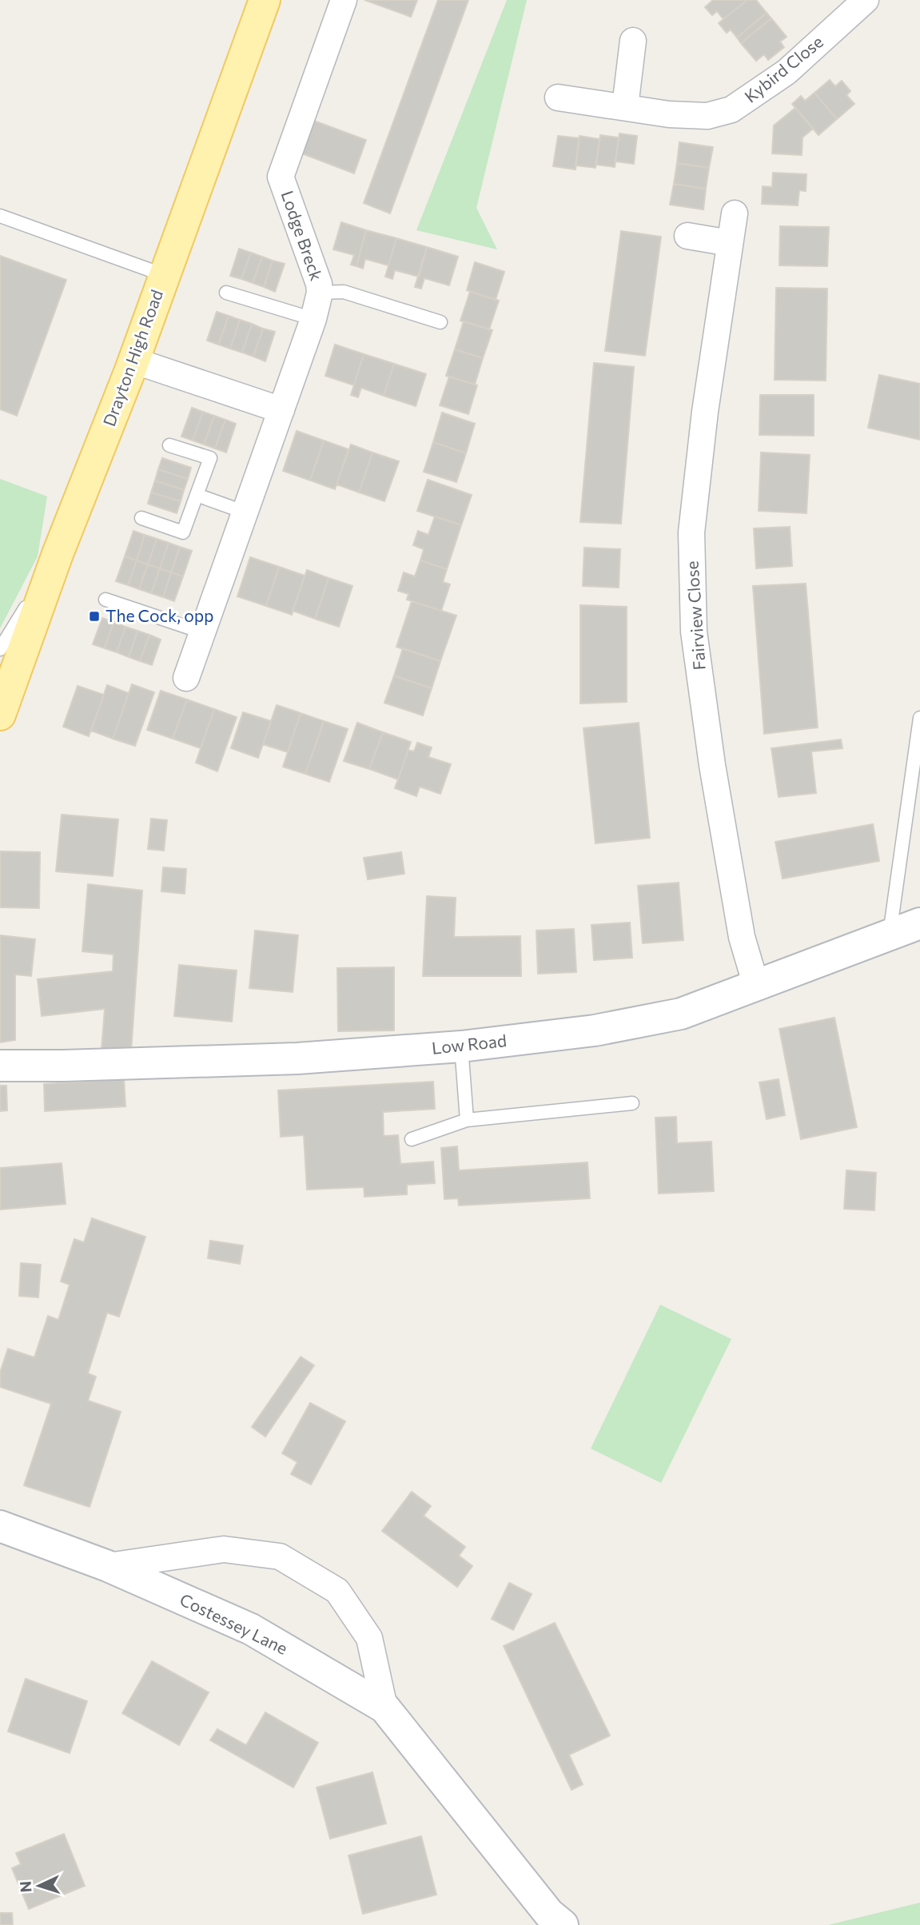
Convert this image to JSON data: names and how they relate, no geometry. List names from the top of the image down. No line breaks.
{"streets":{"main road":["Drayton High Road"],"street":["Kybird Close","Lodge Breck","Fairview Close","Low Road","Costessey Lane"]},"crossings":[["Fairview Close","Low Road"]],"places":{"transit":["The Cock, opp"]},"north":"left"}
